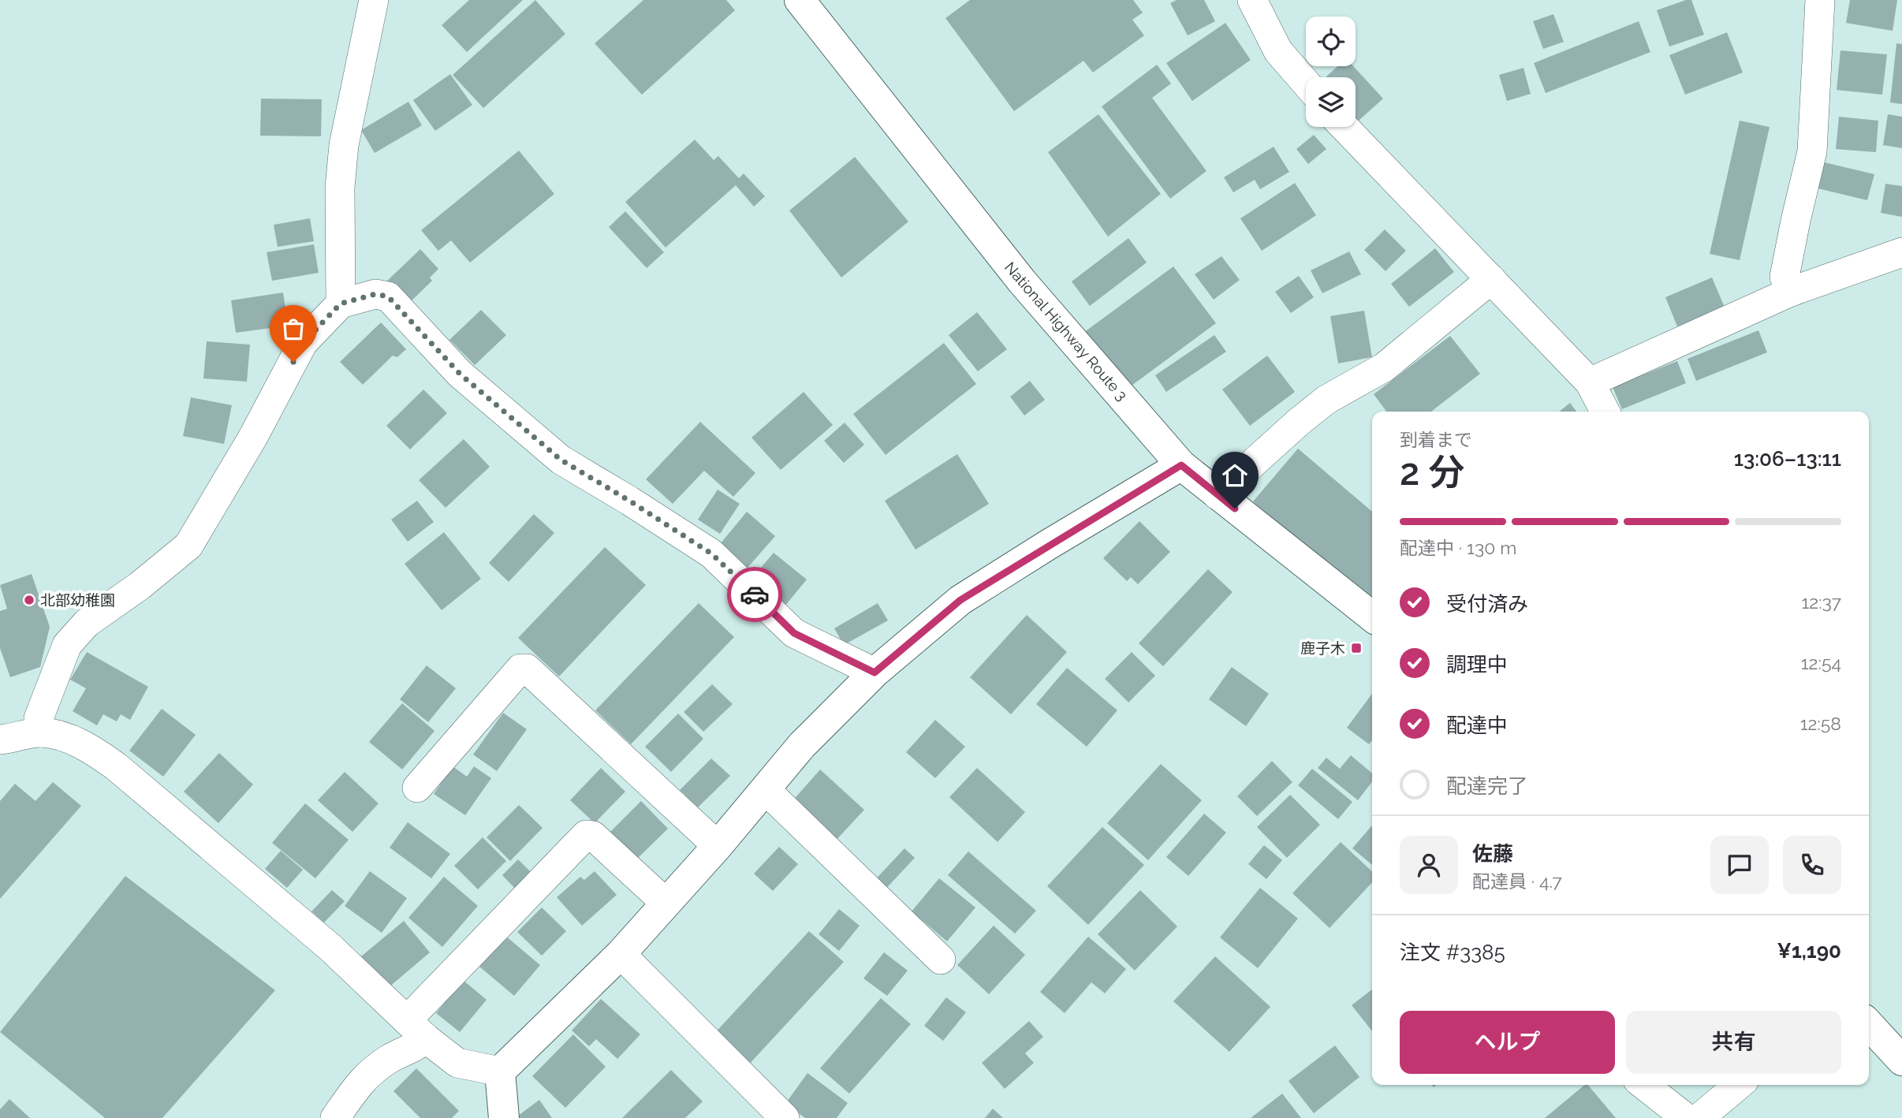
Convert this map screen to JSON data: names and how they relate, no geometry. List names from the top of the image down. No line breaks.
{"streets":{"main road":["National Highway Route 3"]},"places":{"other":["北部幼稚園"],"transit":["鹿子木"]},"page":{"heading":["2 分","到着まで","13:06–13:11"],"panel":["佐藤","配達員 · 4.7","注文 #3385","¥1,190"],"bar":"配達中 · 130 m","list":[["受付済み","12:37"],["調理中","12:54"],["配達中","12:58"],"配達完了"],"buttons":["ヘルプ","共有"]}}
